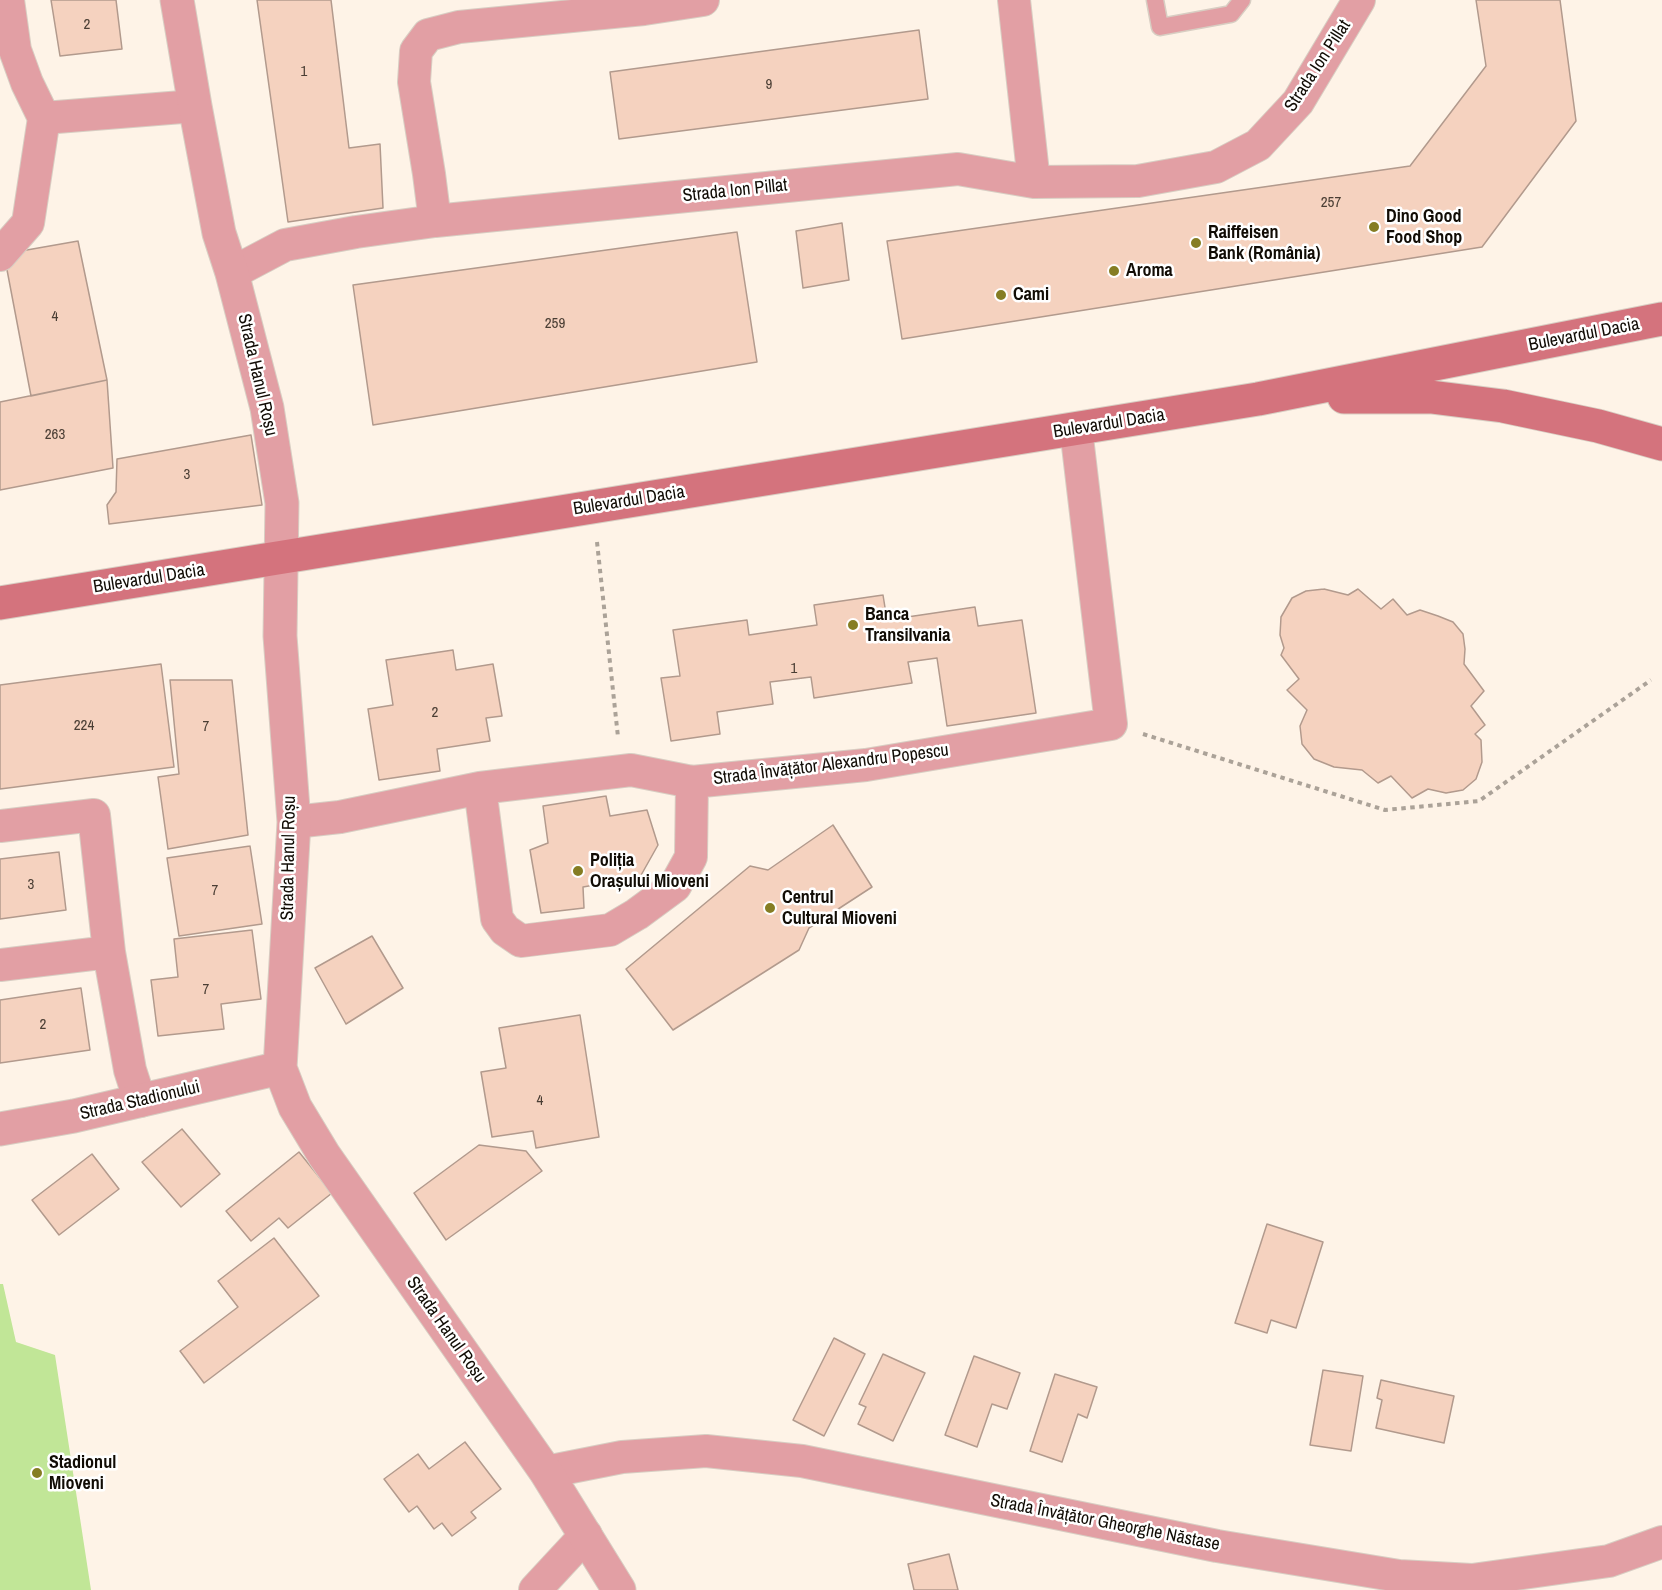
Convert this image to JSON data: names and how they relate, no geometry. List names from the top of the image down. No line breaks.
{"streets":{"main road":["Bulevardul Dacia"],"street":["Strada Ion Pillat","Strada Hanul Roșu","Strada Învățător Alexandru Popescu","Strada Stadionului","Strada Învățător Gheorghe Năstase"]},"crossings":[["Strada Ion Pillat","Strada Hanul Roșu"],["Bulevardul Dacia","Strada Hanul Roșu"],["Strada Hanul Roșu","Strada Învățător Alexandru Popescu"],["Strada Hanul Roșu","Strada Stadionului"],["Strada Hanul Roșu","Strada Învățător Gheorghe Năstase"]],"places":["Dino Good Food Shop","Raiffeisen Bank (România)","Aroma","Cami","Banca Transilvania","Poliția Orașului Mioveni","Centrul Cultural Mioveni","Stadionul Mioveni"],"house_numbers":["2","1","9","257","4","259","263","3","1","2","224","7","3","7","7","2","4"]}
